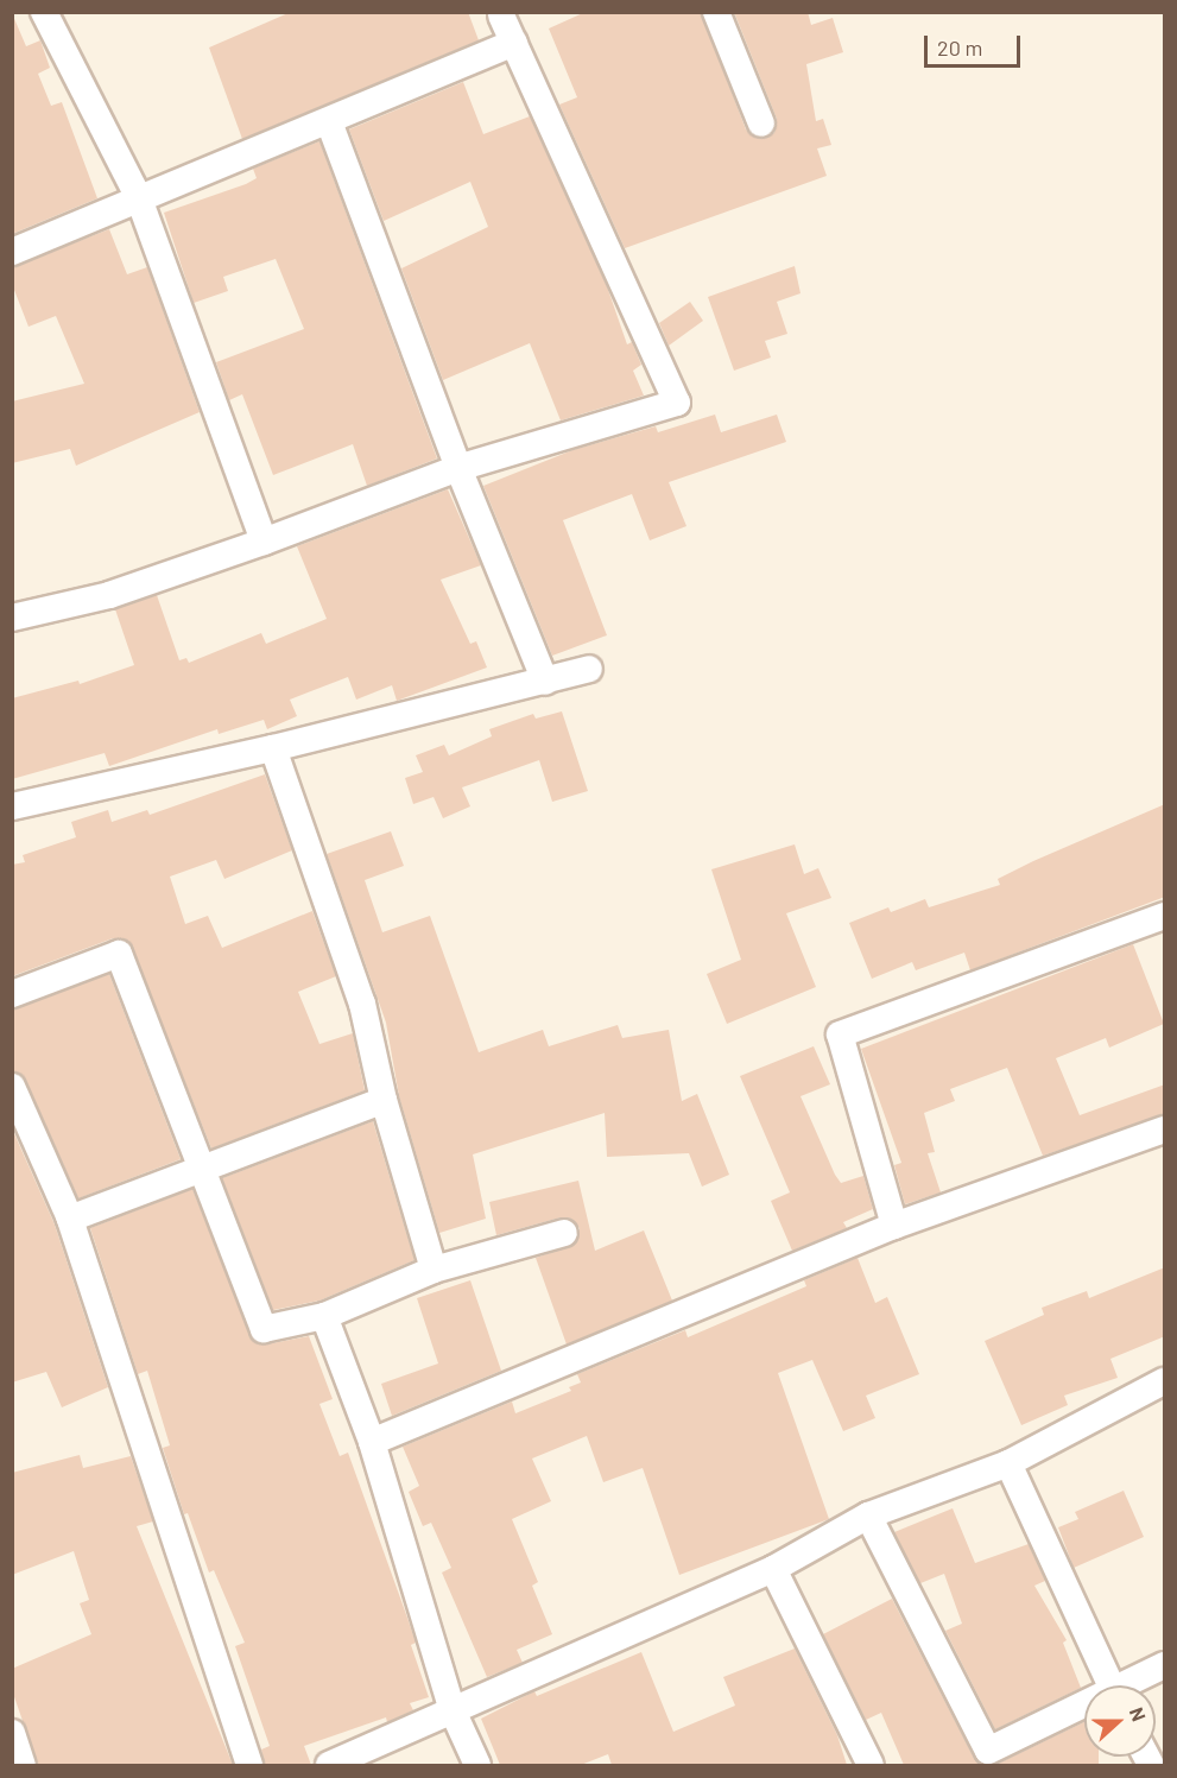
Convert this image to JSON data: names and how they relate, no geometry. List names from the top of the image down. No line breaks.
{"scale_bar":"20 m","north":"right"}
